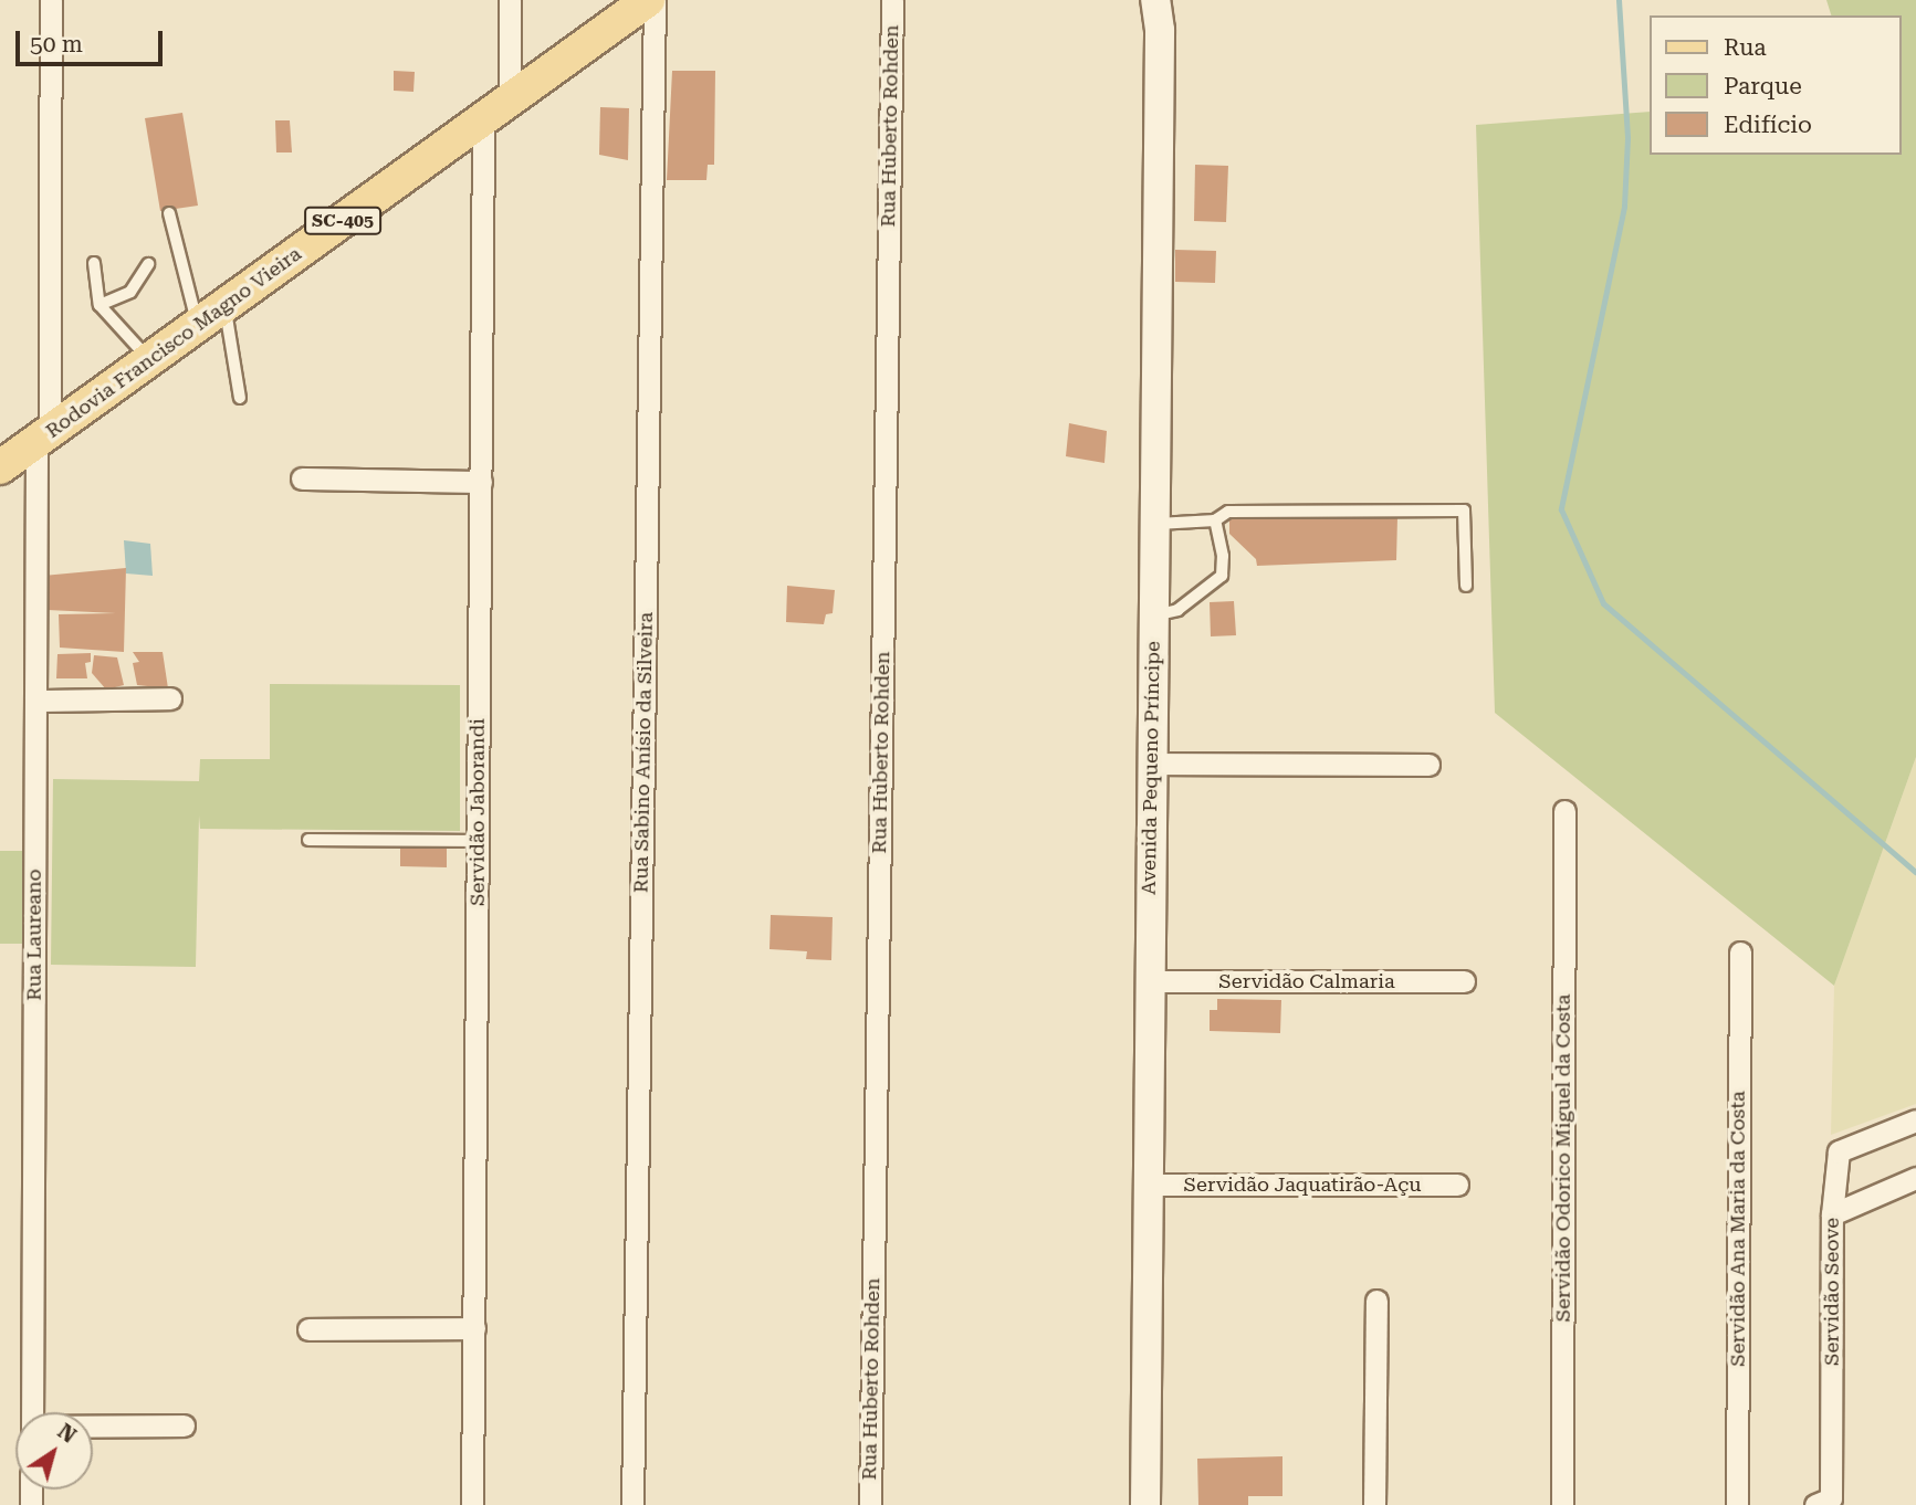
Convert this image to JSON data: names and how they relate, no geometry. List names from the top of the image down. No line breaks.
{"streets":{"main road":["SC-405","Rodovia Francisco Magno Vieira","Avenida Pequeno Príncipe"],"street":["Rua Huberto Rohden","Rua Sabino Anísio da Silveira","Servidão Jaborandi","Rua Laureano","Servidão Calmaria","Servidão Odorico Miguel da Costa","Servidão Jaquatirão-Açu","Servidão Ana Maria da Costa","Servidão Seove"]},"crossings":[["Rodovia Francisco Magno Vieira","Servidão Jaborandi"],["Rodovia Francisco Magno Vieira","Rua Laureano"],["Avenida Pequeno Príncipe","Servidão Calmaria"],["Avenida Pequeno Príncipe","Servidão Jaquatirão-Açu"]],"legend":["Rua","Parque","Edifício"],"scale_bar":"50 m","north":"top right"}
